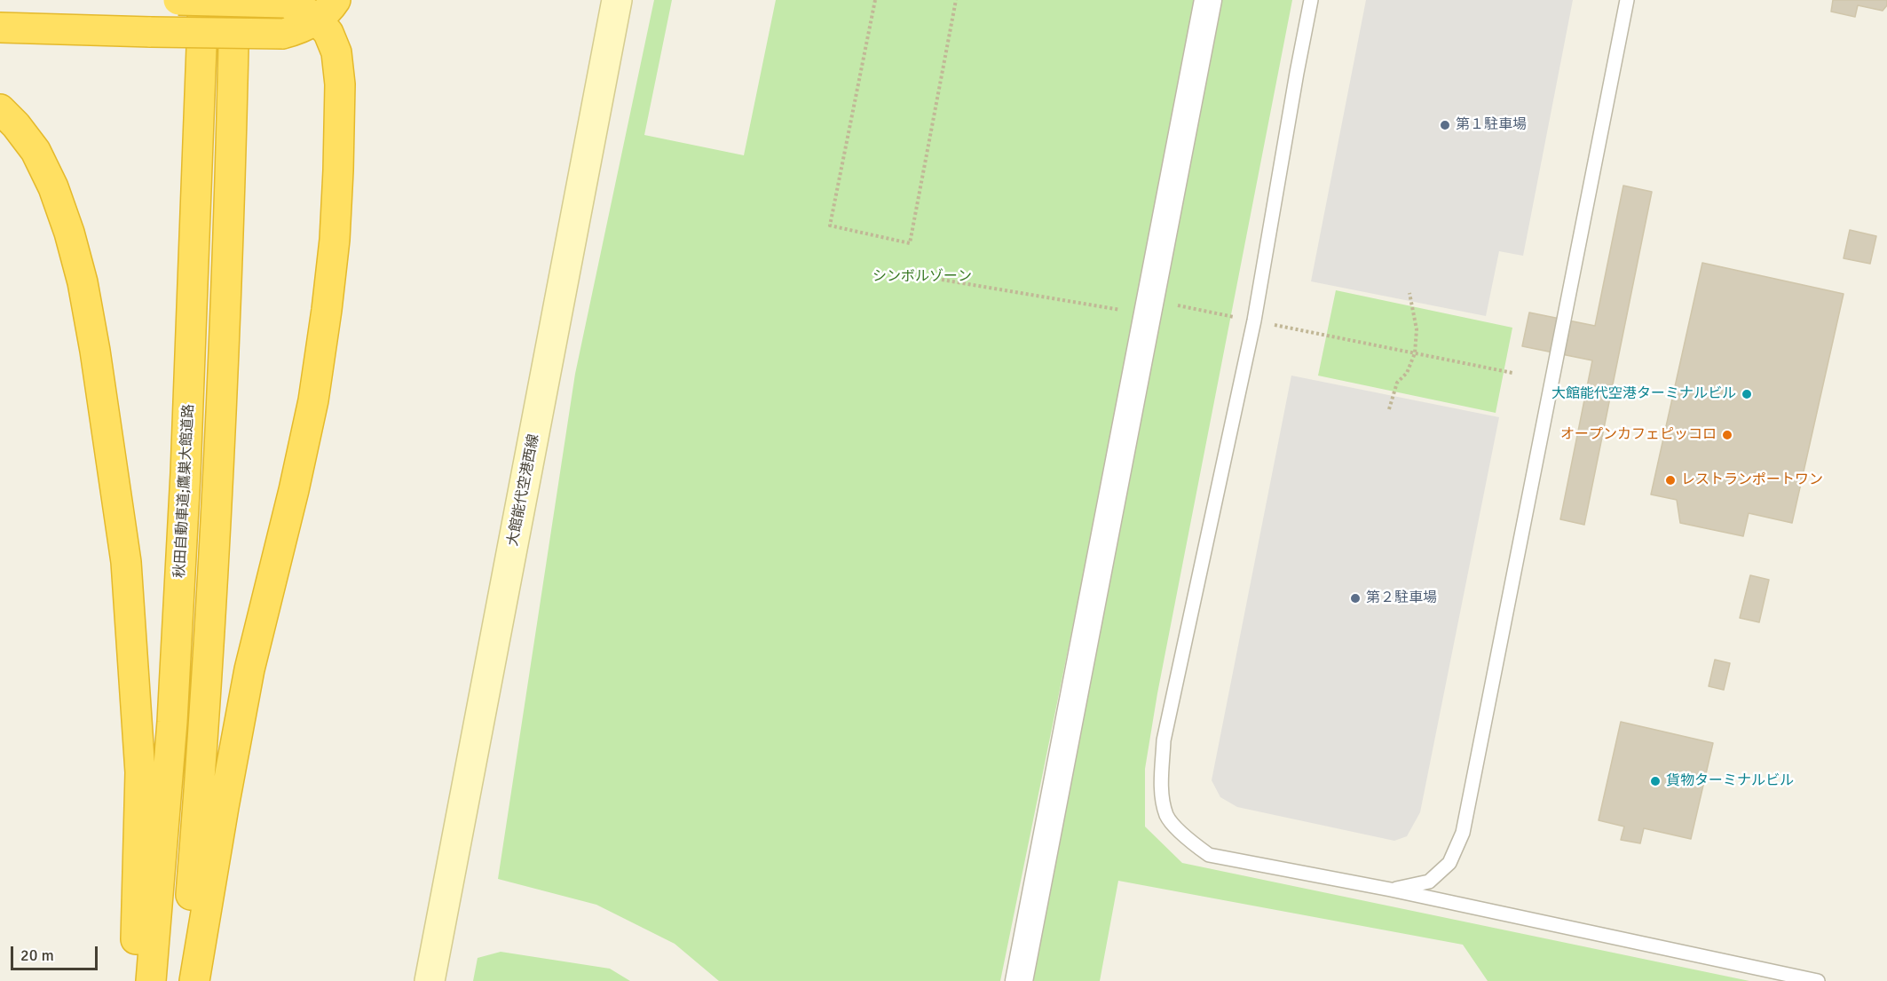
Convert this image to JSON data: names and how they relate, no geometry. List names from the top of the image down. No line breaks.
{"streets":{"highway":["秋田自動車道;鷹巣大館道路"],"main road":["大館能代空港西線"]},"parks":["シンボルゾーン"],"places":["第１駐車場","大館能代空港ターミナルビル","オープンカフェピッコロ","レストランポートワン","第２駐車場","貨物ターミナルビル"],"scale_bar":"20 m"}
